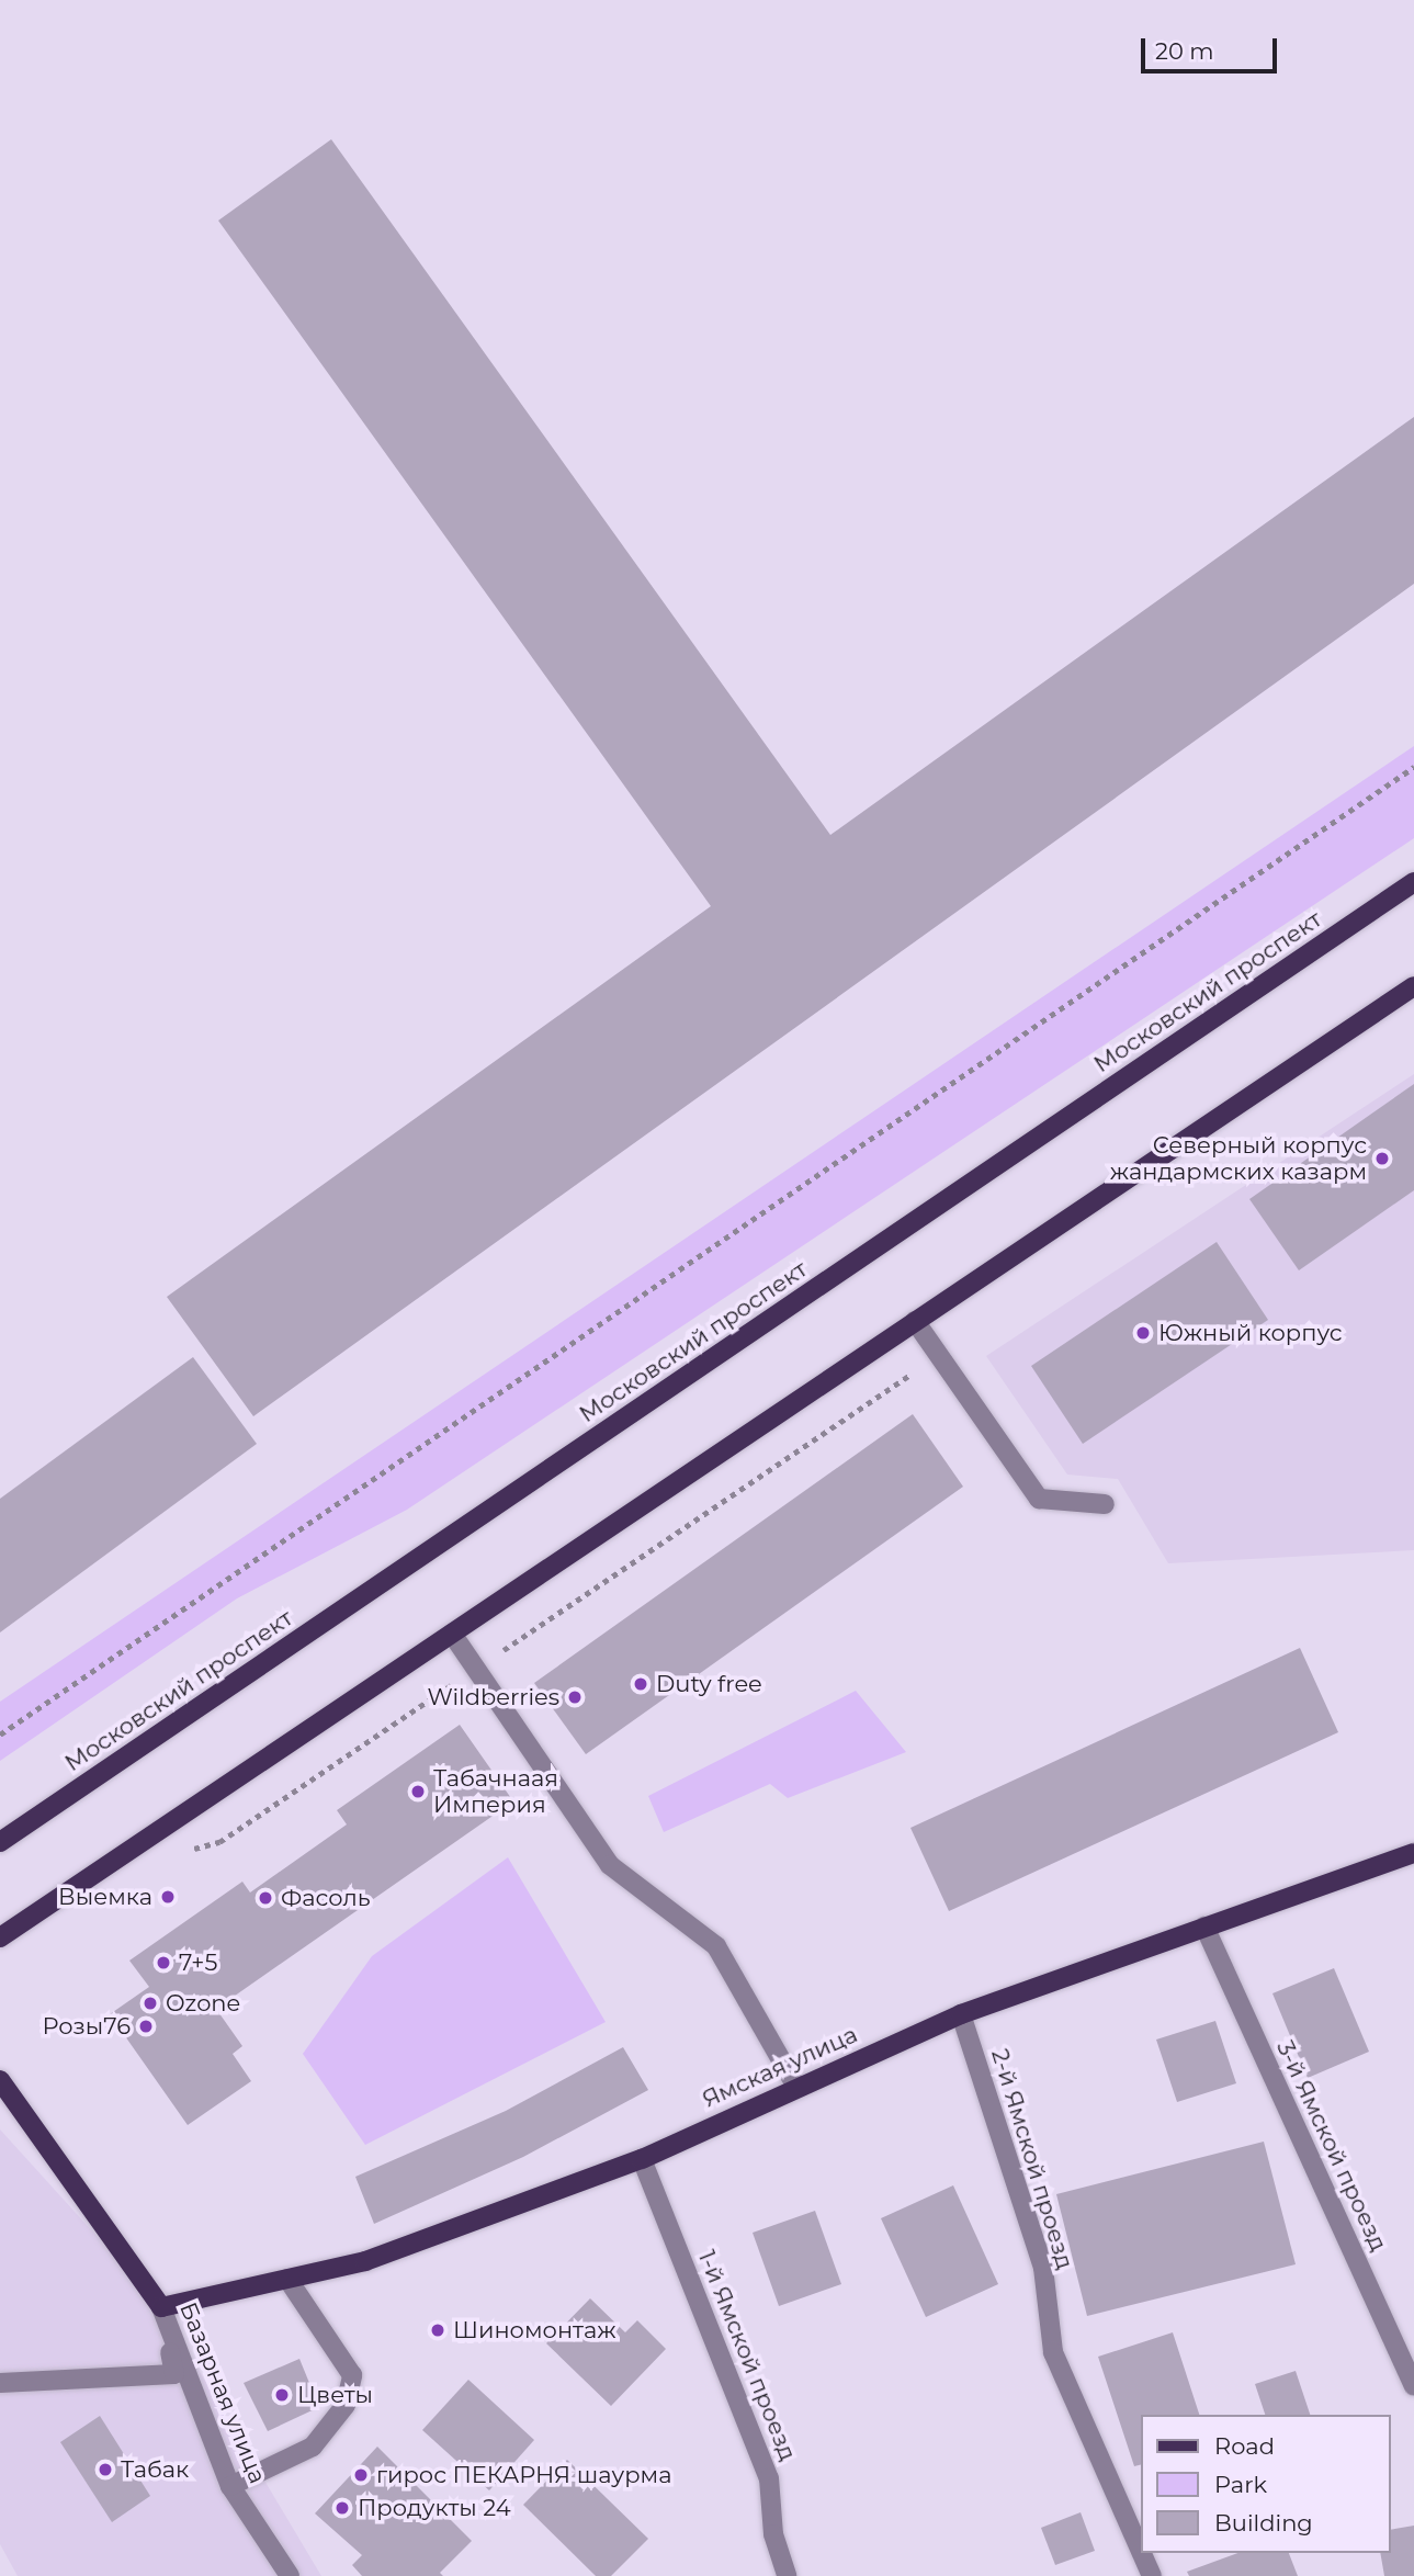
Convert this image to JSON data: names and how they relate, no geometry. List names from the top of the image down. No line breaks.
{"streets":{"main road":["Московский проспект","Ямская улица","Базарная улица"],"street":["3-й Ямской проезд","2-й Ямской проезд","1-й Ямской проезд"]},"crossings":[["Ямская улица","3-й Ямской проезд"],["Ямская улица","2-й Ямской проезд"],["Ямская улица","1-й Ямской проезд"],["Ямская улица","Базарная улица"]],"places":["Северный корпус жандармских казарм","Южный корпус","Duty free","Wildberries","Табачнаая Империя","Выемка","Фасоль","7+5","Ozone","Розы76","Шиномонтаж","Цветы","Табак","гирос ПЕКАРНЯ шаурма","Продукты 24"],"legend":["Road","Park","Building"],"scale_bar":"20 m"}
